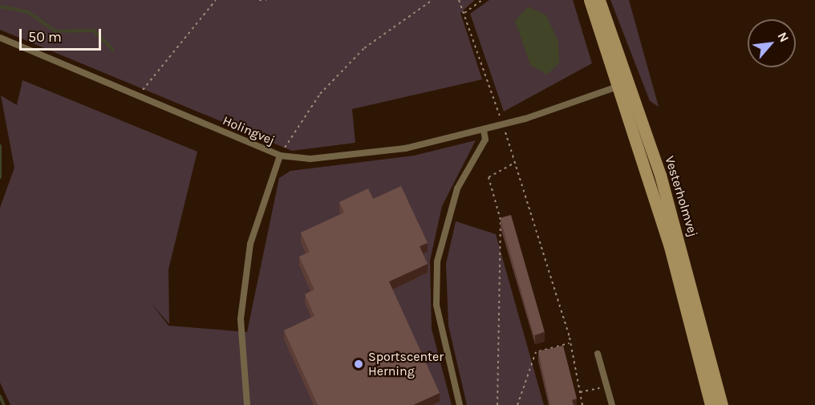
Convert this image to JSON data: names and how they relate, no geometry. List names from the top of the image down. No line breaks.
{"streets":{"street":["Vesterholmvej"],"lane":["Holingvej"]},"places":["Sportscenter Herning"],"scale_bar":"50 m","north":"top right"}
